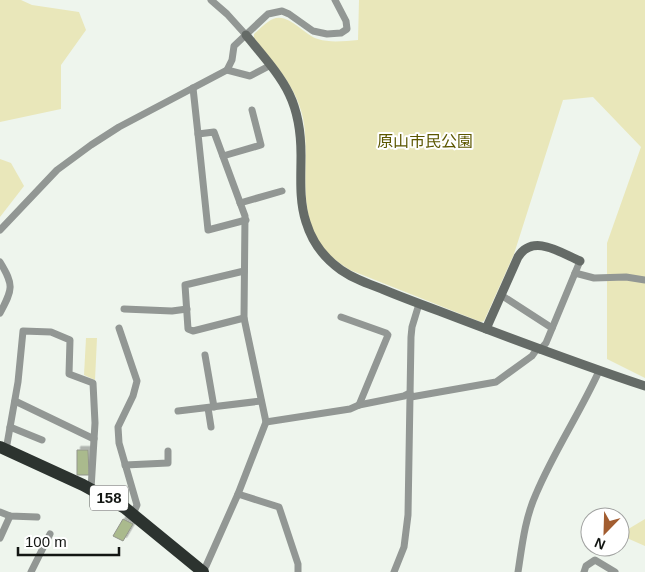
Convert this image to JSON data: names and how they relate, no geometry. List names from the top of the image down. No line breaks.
{"streets":{"highway":["158"]},"parks":["原山市民公園"],"scale_bar":"100 m","north":"bottom left"}
